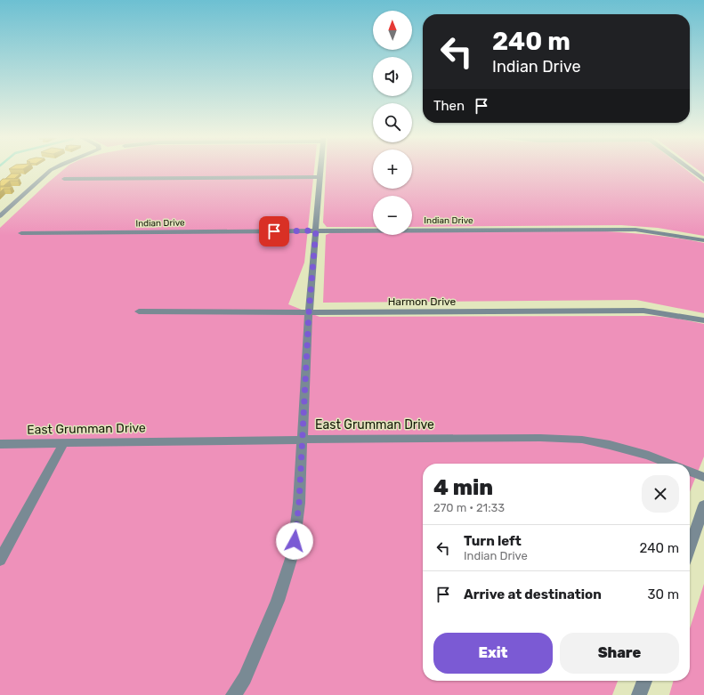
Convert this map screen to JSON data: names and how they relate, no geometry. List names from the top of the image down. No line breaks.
{"streets":{"street":["Indian Drive","Harmon Drive","East Grumman Drive"]},"north":"top","page":{"map_buttons":["+","−"],"turn":["240 m","Indian Drive"],"then":"Then","heading":["4 min","270 m · 21:33"],"list":[{"name":"Turn left","note":"Indian Drive","value":"240 m"},{"name":"Arrive at destination","value":"30 m"}],"buttons":["Exit","Share"]}}
